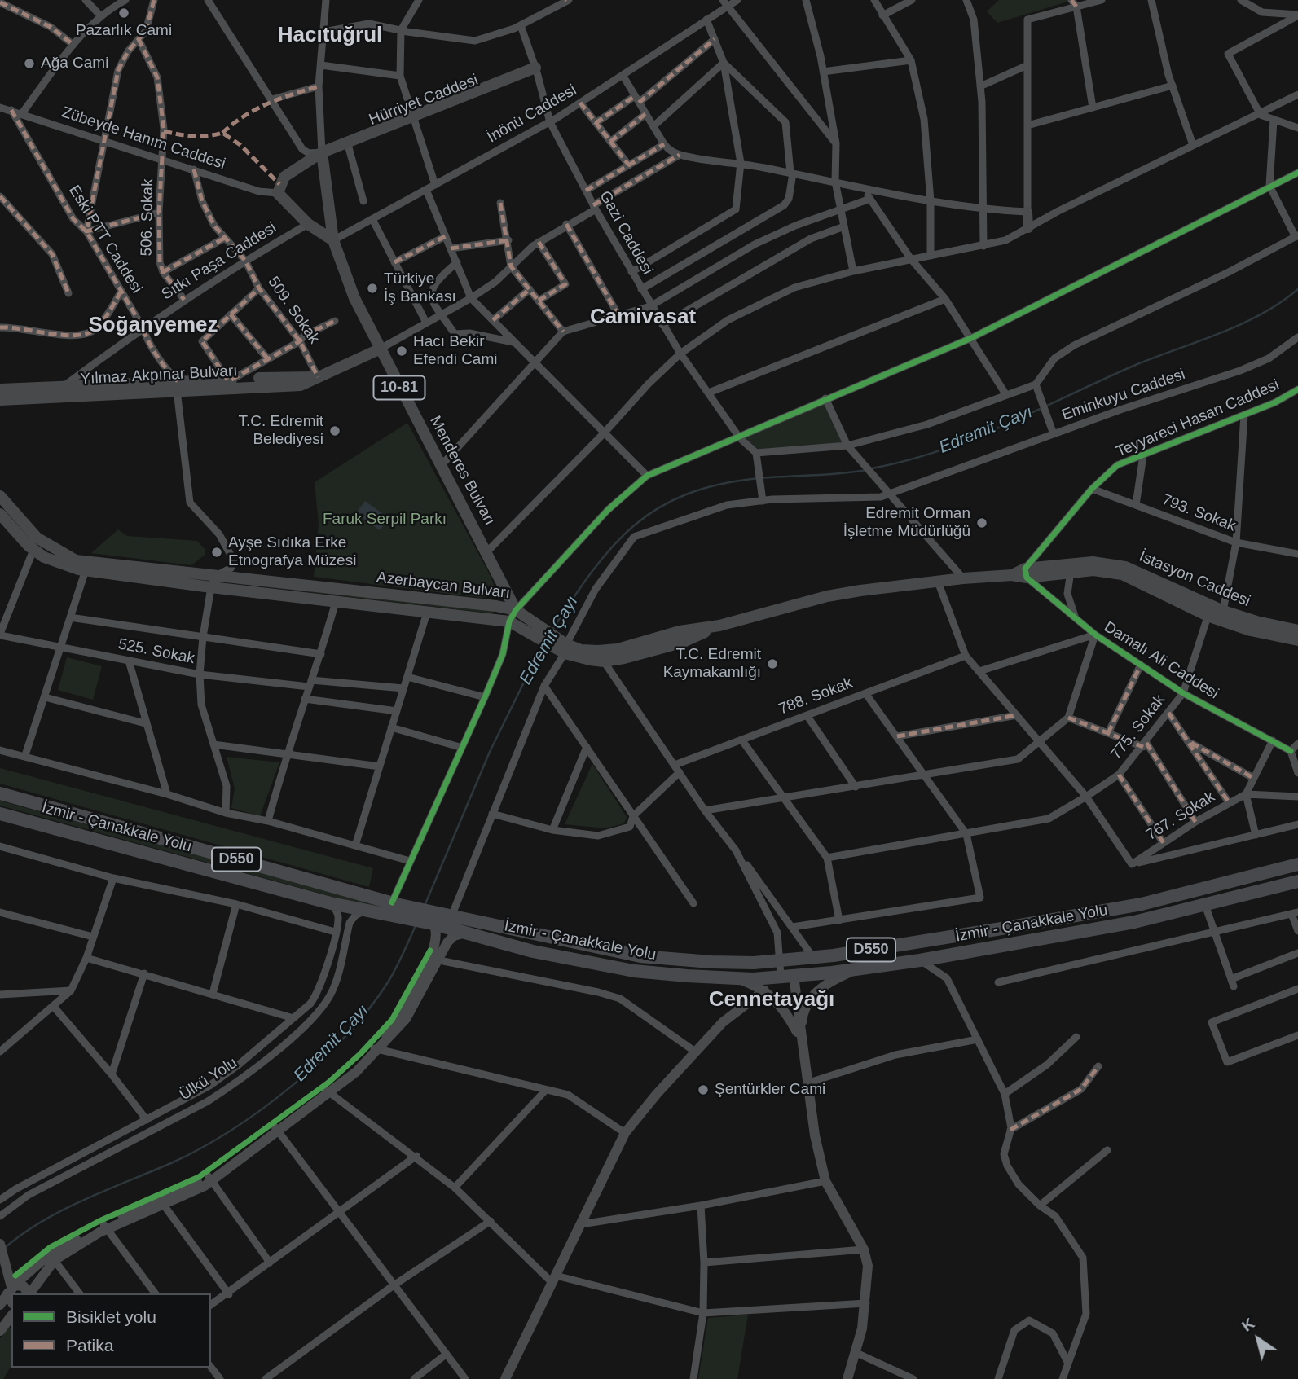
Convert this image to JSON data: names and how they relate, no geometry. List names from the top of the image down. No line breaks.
{"streets":{"highway":["İzmir - Çanakkale Yolu","D550"],"main road":["Hürriyet Caddesi","Yılmaz Akpınar Bulvarı","10-81","Menderes Bulvarı","İstasyon Caddesi","Azerbaycan Bulvarı"],"street":["İnönü Caddesi","Zübeyde Hanım Caddesi","506. Sokak","Gazi Caddesi","Eski PTT Caddesi","Sıtkı Paşa Caddesi","509. Sokak","Eminkuyu Caddesi","Teyyareci Hasan Caddesi","793. Sokak","525. Sokak","Damalı Ali Caddesi","788. Sokak","775. Sokak","767. Sokak","Ülkü Yolu"]},"crossings":[["Hürriyet Caddesi","Zübeyde Hanım Caddesi"],["Hürriyet Caddesi","Gazi Caddesi"],["Hürriyet Caddesi","10-81"],["Hürriyet Caddesi","Menderes Bulvarı"],["İnönü Caddesi","Gazi Caddesi"],["İnönü Caddesi","Menderes Bulvarı"],["Zübeyde Hanım Caddesi","506. Sokak"],["Zübeyde Hanım Caddesi","Eski PTT Caddesi"],["Zübeyde Hanım Caddesi","509. Sokak"],["506. Sokak","Sıtkı Paşa Caddesi"],["Eski PTT Caddesi","Sıtkı Paşa Caddesi"],["Eski PTT Caddesi","Yılmaz Akpınar Bulvarı"],["Sıtkı Paşa Caddesi","509. Sokak"],["Sıtkı Paşa Caddesi","Yılmaz Akpınar Bulvarı"],["509. Sokak","Yılmaz Akpınar Bulvarı"],["Yılmaz Akpınar Bulvarı","Menderes Bulvarı"],["10-81","Menderes Bulvarı"],["Eminkuyu Caddesi","İstasyon Caddesi"],["Eminkuyu Caddesi","İzmir - Çanakkale Yolu"],["Teyyareci Hasan Caddesi","793. Sokak"],["Teyyareci Hasan Caddesi","İstasyon Caddesi"],["Teyyareci Hasan Caddesi","Damalı Ali Caddesi"],["Menderes Bulvarı","Azerbaycan Bulvarı"],["İstasyon Caddesi","Damalı Ali Caddesi"],["İstasyon Caddesi","775. Sokak"],["Damalı Ali Caddesi","775. Sokak"],["İzmir - Çanakkale Yolu","Ülkü Yolu"]],"districts":["Hacıtuğrul","Camivasat","Soğanyemez","Cennetayağı"],"water":["Edremit Çayı"],"parks":["Faruk Serpil Parkı"],"places":["Pazarlık Cami","Ağa Cami","Türkiye İş Bankası","Hacı Bekir Efendi Cami","T.C. Edremit Belediyesi","Edremit Orman İşletme Müdürlüğü","Ayşe Sıdıka Erke Etnografya Müzesi","T.C. Edremit Kaymakamlığı","Şentürkler Cami"],"legend":["Bisiklet yolu","Patika"],"north":"top left"}
